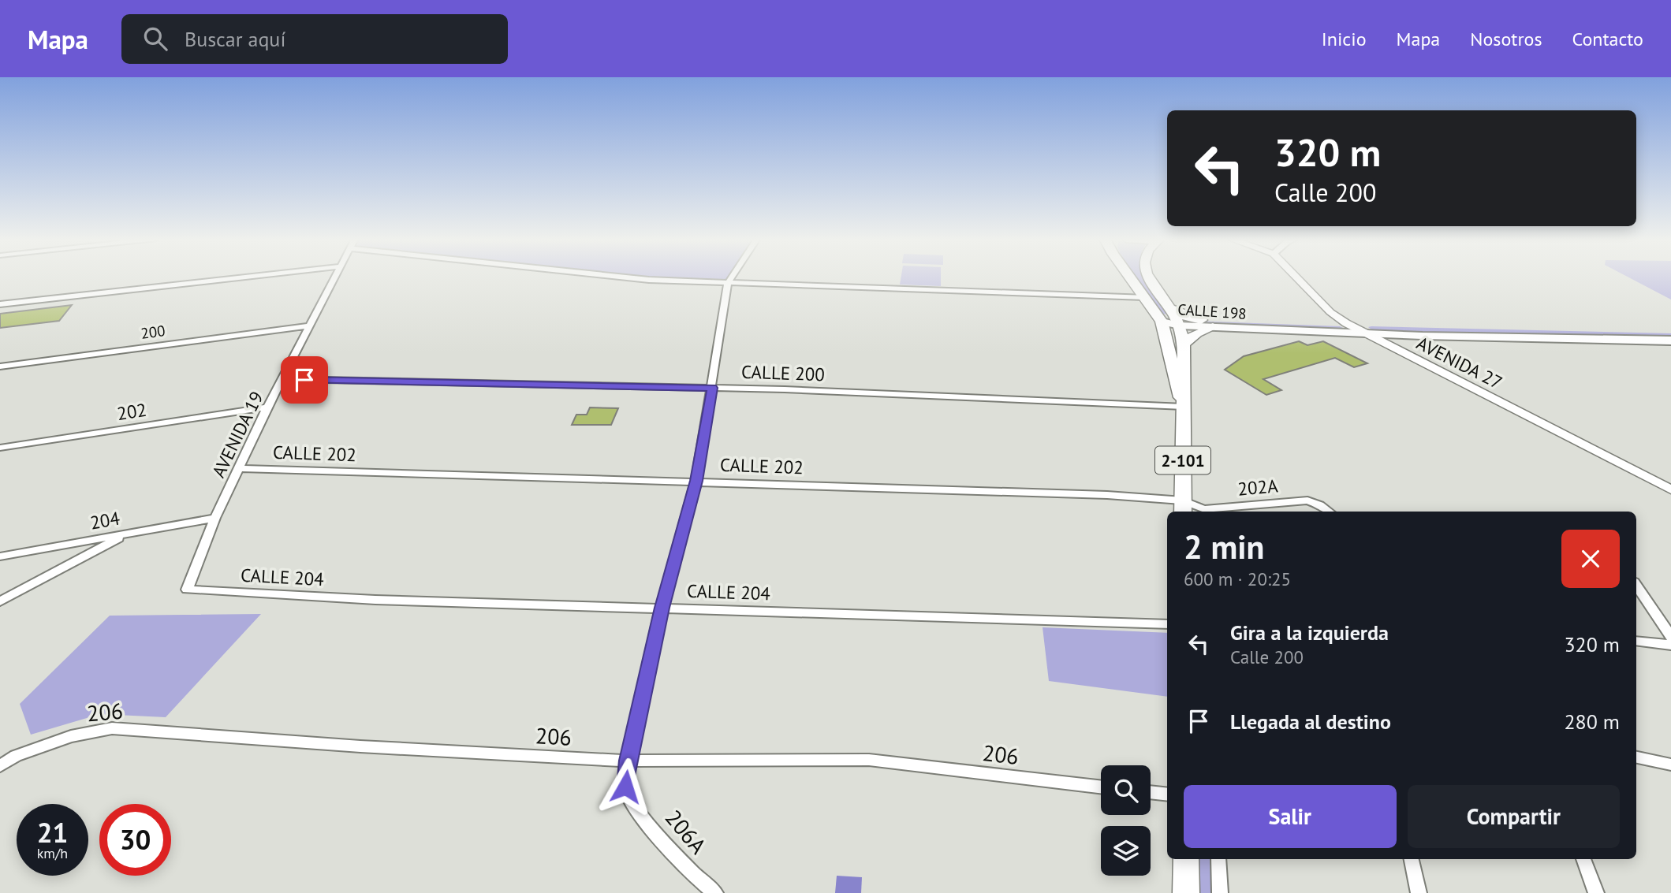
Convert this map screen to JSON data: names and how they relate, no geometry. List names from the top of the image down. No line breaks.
{"streets":{"main road":["CALLE 198","2-101"],"street":["200","AVENIDA 27","CALLE 200","202","AVENIDA 19","CALLE 202","202A","204","CALLE 204","206","206A"]},"crossings":[["CALLE 198","AVENIDA 27"],["CALLE 198","2-101"],["200","AVENIDA 19"],["CALLE 200","AVENIDA 19"],["CALLE 200","2-101"],["CALLE 200","206A"],["202","AVENIDA 19"],["AVENIDA 19","CALLE 202"],["AVENIDA 19","204"],["AVENIDA 19","CALLE 204"],["CALLE 202","2-101"],["CALLE 202","202A"],["CALLE 202","206A"],["2-101","202A"],["CALLE 204","206A"],["206","206A"]],"page":{"header":"Mapa","search":"Buscar aquí","nav":["Inicio","Mapa","Nosotros","Contacto"],"turn":["320 m","Calle 200"],"heading":["2 min","600 m · 20:25"],"list":[{"name":"Gira a la izquierda","note":"Calle 200","value":"320 m"},{"name":"Llegada al destino","value":"280 m"}],"buttons":["Salir","Compartir"],"speed":"21 km/h","limit":"30"}}
